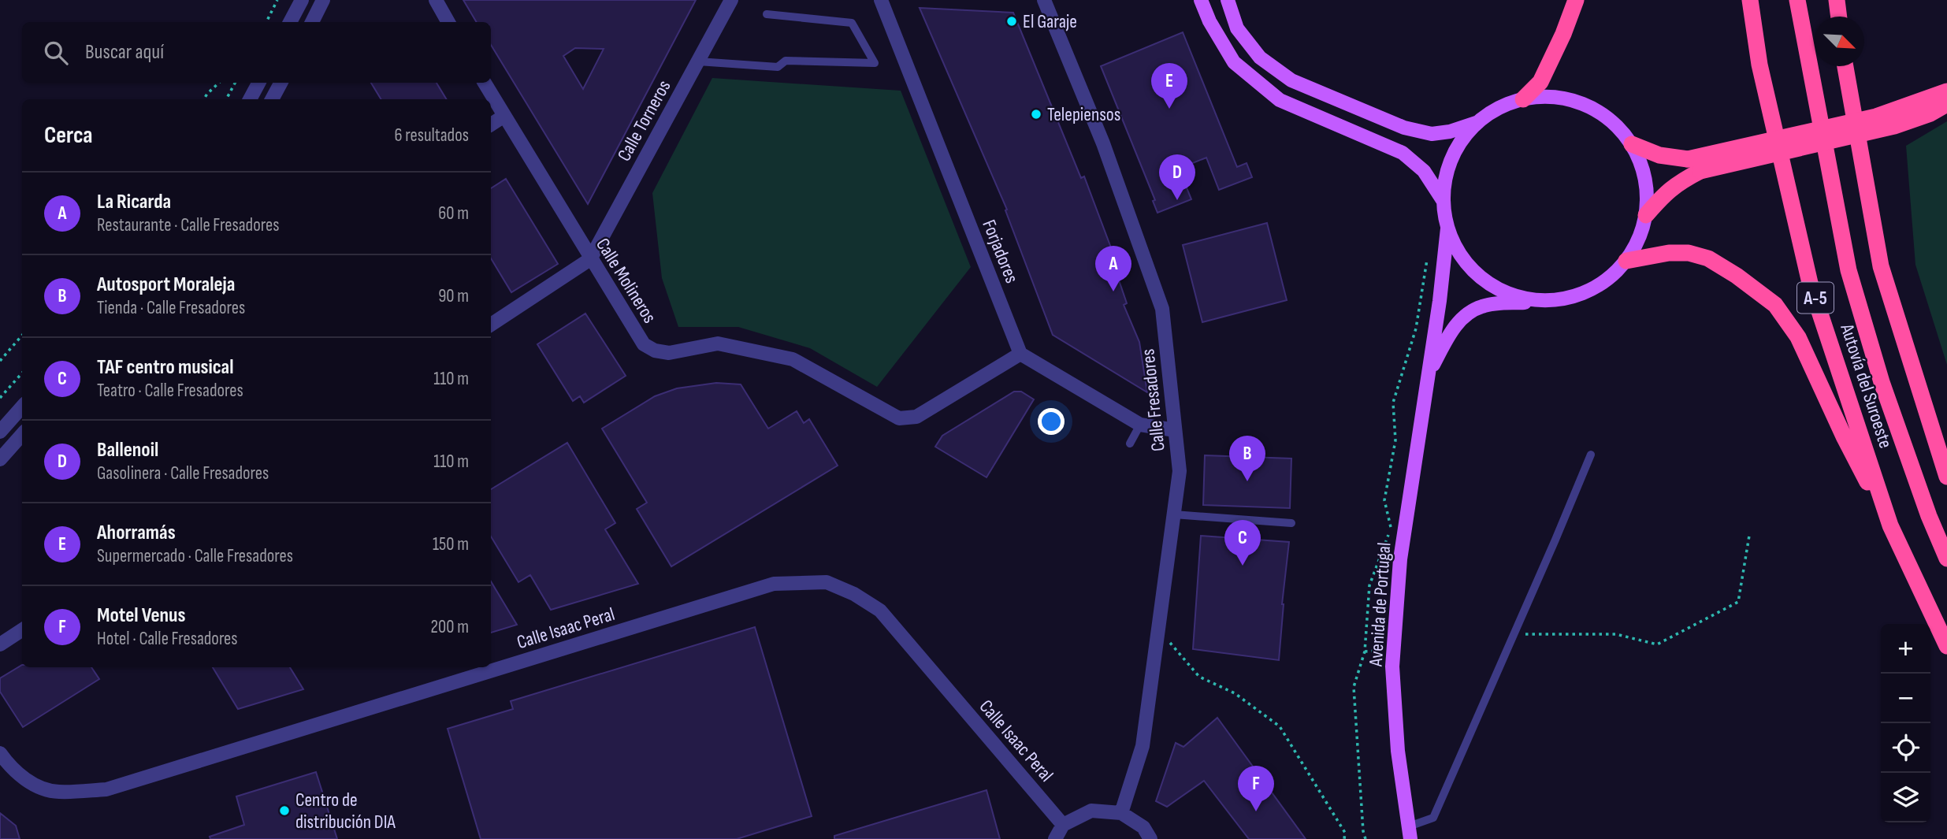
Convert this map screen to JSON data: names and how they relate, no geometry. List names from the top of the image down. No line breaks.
{"streets":{"highway":["A-5","Autovía del Suroeste"],"main road":["Avenida de Portugal"],"street":["Calle Torneros","Forjadores","Calle Molineros","Calle Fresadores","Calle Isaac Peral"]},"crossings":[["Calle Torneros","Calle Molineros"],["Forjadores","Calle Molineros"]],"places":["El Garaje","Telepiensos","Centro de distribución DIA"],"north":"bottom right","page":{"search":"Buscar aquí","pins":["E","D","A","B","C","F"],"heading":["Cerca","6 resultados"],"list":[{"mark":"A","name":"La Ricarda","note":"Restaurante · Calle Fresadores","value":"60 m"},{"mark":"B","name":"Autosport Moraleja","note":"Tienda · Calle Fresadores","value":"90 m"},{"mark":"C","name":"TAF centro musical","note":"Teatro · Calle Fresadores","value":"110 m"},{"mark":"D","name":"Ballenoil","note":"Gasolinera · Calle Fresadores","value":"110 m"},{"mark":"E","name":"Ahorramás","note":"Supermercado · Calle Fresadores","value":"150 m"},{"mark":"F","name":"Motel Venus","note":"Hotel · Calle Fresadores","value":"200 m"}],"map_buttons":["+","−"]}}
